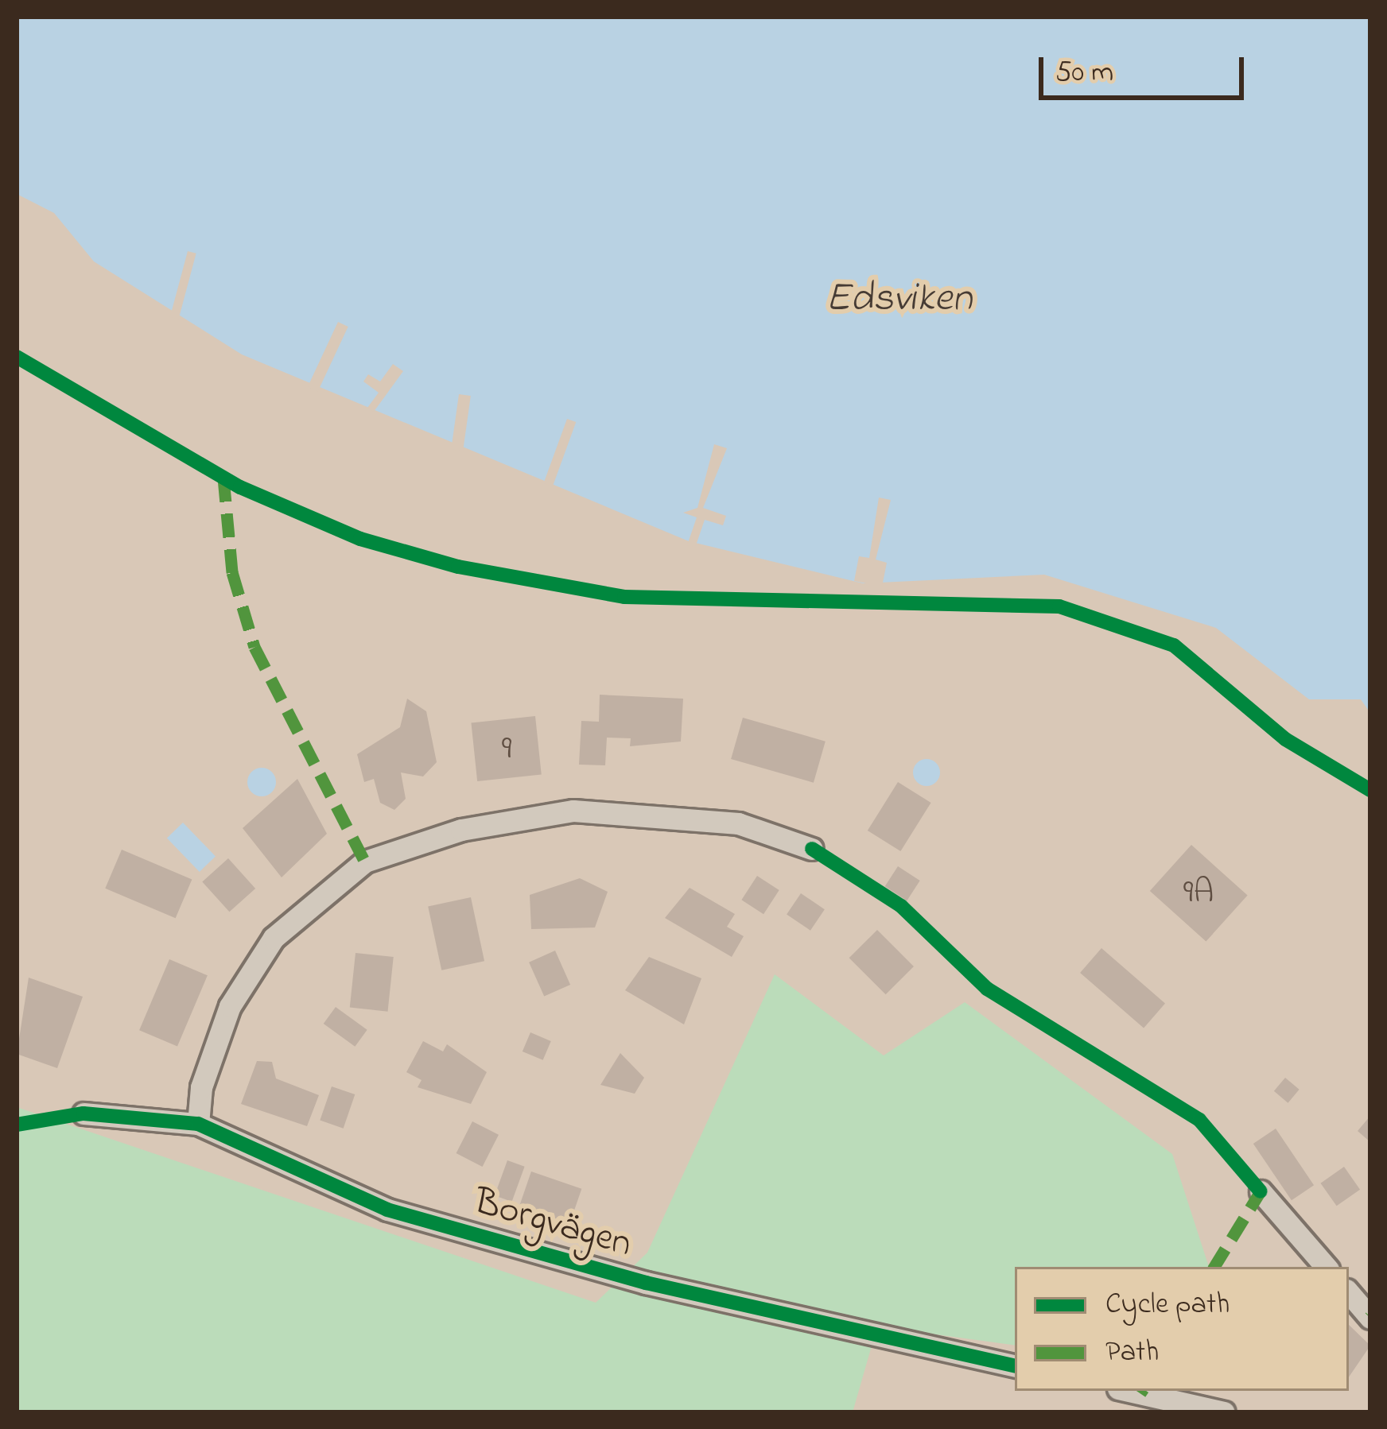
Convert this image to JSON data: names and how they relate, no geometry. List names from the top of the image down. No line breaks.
{"streets":{"street":["Borgvägen"]},"water":["Edsviken"],"house_numbers":["9","9A"],"legend":["Cycle path","Path"],"scale_bar":"50 m"}
